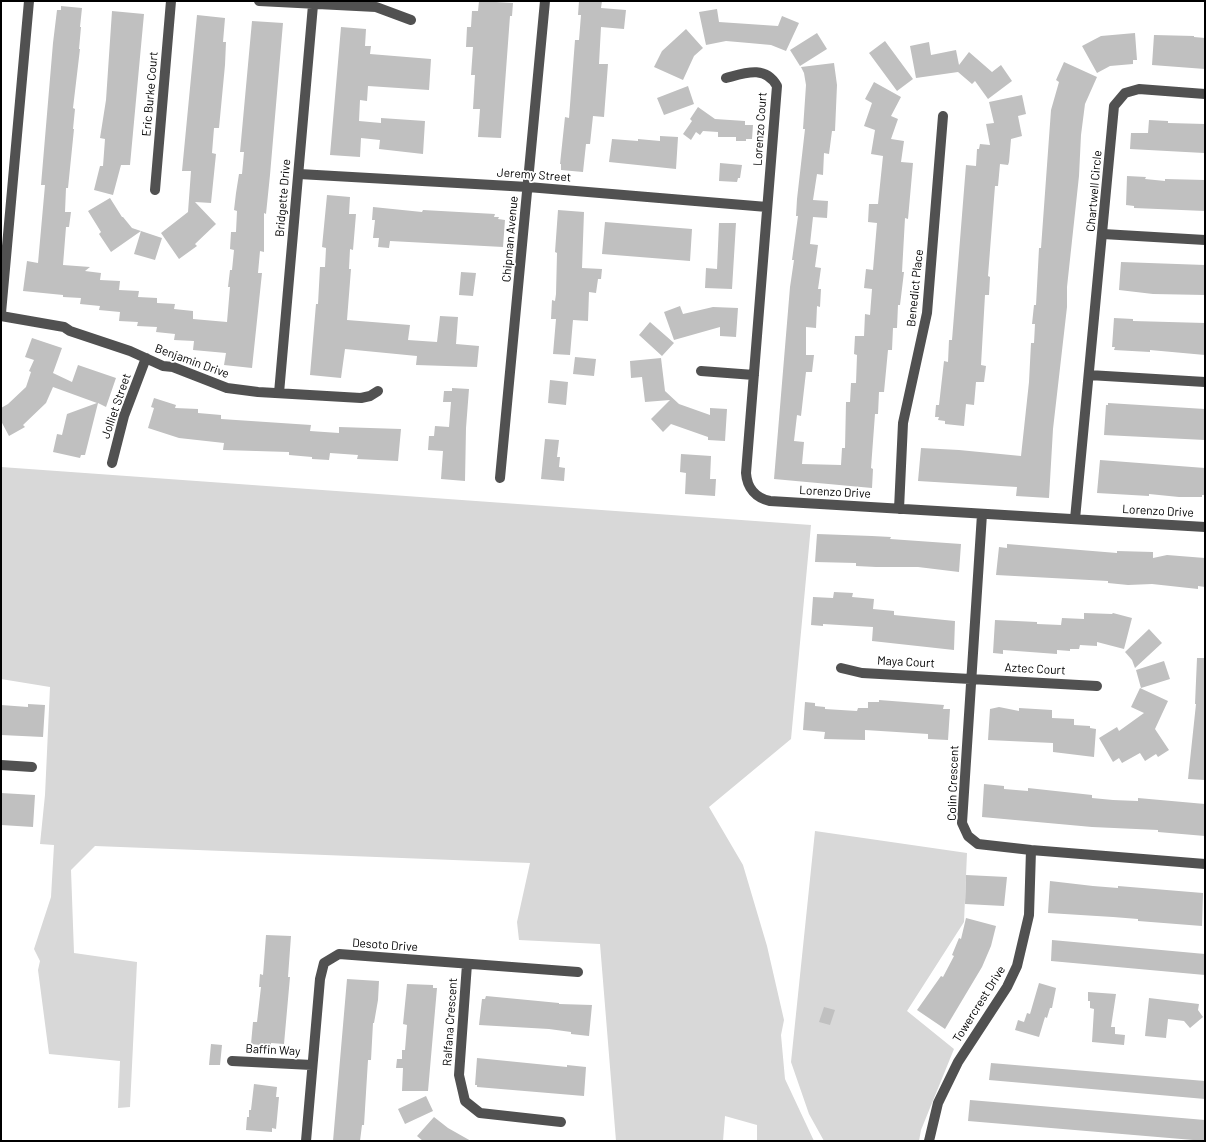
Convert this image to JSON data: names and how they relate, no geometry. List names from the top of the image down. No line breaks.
{"streets":{"street":["Eric Burke Court","Lorenzo Court","Jeremy Street","Chartwell Circle","Bridgette Drive","Chipman Avenue","Benedict Place","Benjamin Drive","Jolliet Street","Lorenzo Drive","Maya Court","Aztec Court","Colin Crescent","Desoto Drive","Towercrest Drive","Ralfana Crescent","Baffin Way"]},"crossings":[["Lorenzo Court","Jeremy Street"],["Lorenzo Court","Lorenzo Drive"],["Jeremy Street","Bridgette Drive"],["Jeremy Street","Chipman Avenue"],["Jeremy Street","Lorenzo Drive"],["Chartwell Circle","Lorenzo Drive"],["Bridgette Drive","Benjamin Drive"],["Benedict Place","Lorenzo Drive"],["Benjamin Drive","Jolliet Street"],["Lorenzo Drive","Colin Crescent"],["Maya Court","Aztec Court"],["Maya Court","Colin Crescent"],["Aztec Court","Colin Crescent"],["Colin Crescent","Towercrest Drive"],["Desoto Drive","Ralfana Crescent"],["Desoto Drive","Baffin Way"]]}
